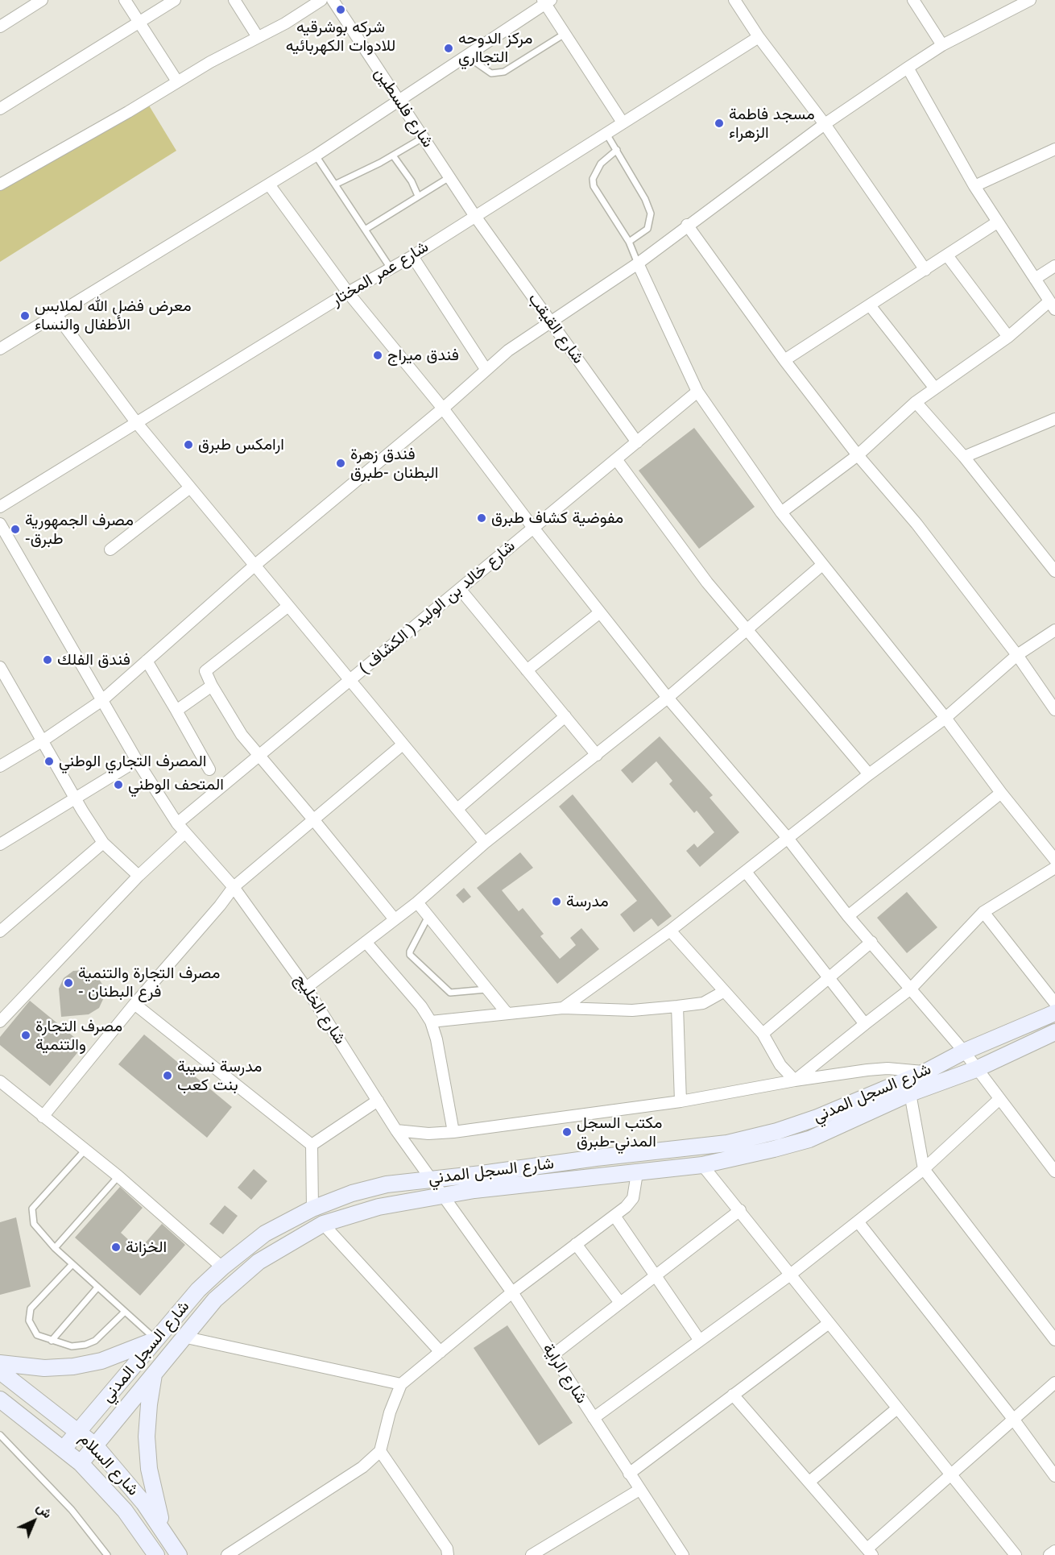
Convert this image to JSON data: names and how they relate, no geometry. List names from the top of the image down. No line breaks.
{"streets":{"street":["شارع فلسطين","شارع عمر المختار","شارع القيقب","شارع خالد بن الوليد ( الكشاف )","شارع الخليج","شارع السجل المدني","شارع الراية","شارع السلام"]},"crossings":[["شارع فلسطين","شارع عمر المختار"],["شارع فلسطين","شارع القيقب"],["شارع عمر المختار","شارع القيقب"],["شارع القيقب","شارع خالد بن الوليد ( الكشاف )"],["شارع خالد بن الوليد ( الكشاف )","شارع الخليج"],["شارع الخليج","شارع السجل المدني"],["شارع الخليج","شارع الراية"],["شارع السجل المدني","شارع الراية"],["شارع السجل المدني","شارع السلام"]],"places":["شركه بوشرقيه للادوات الكهربائيه","مركز الدوحه التجااري","مسجد فاطمة الزهراء","معرض فضل الله لملابس الأطفال والنساء","فندق ميراج","ارامكس طبرق","فندق زهرة البطنان -طبرق","مفوضية كشاف طبرق","مصرف الجمهورية -طبرق","فندق الفلك","المصرف التجاري الوطني","المتحف الوطني","مدرسة","مصرف التجارة والتنمية - فرع البطنان","مصرف التجارة والتنمية","مدرسة نسيبة بنت كعب","مكتب السجل المدني-طبرق","الخزانة"],"north":"top right"}
